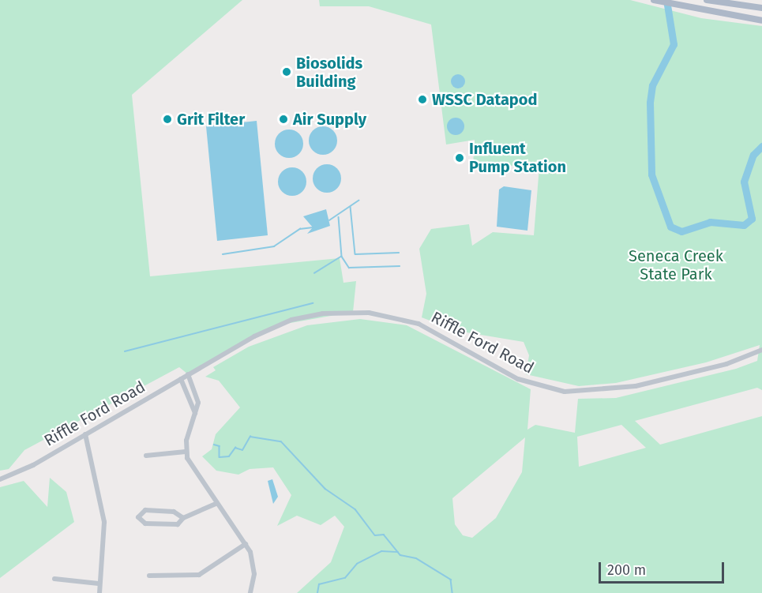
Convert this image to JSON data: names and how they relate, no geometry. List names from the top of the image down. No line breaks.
{"streets":{"street":["Riffle Ford Road"]},"parks":["Seneca Creek State Park"],"places":["Biosolids Building","WSSC Datapod","Grit Filter","Air Supply","Influent Pump Station"],"scale_bar":"200 m"}
